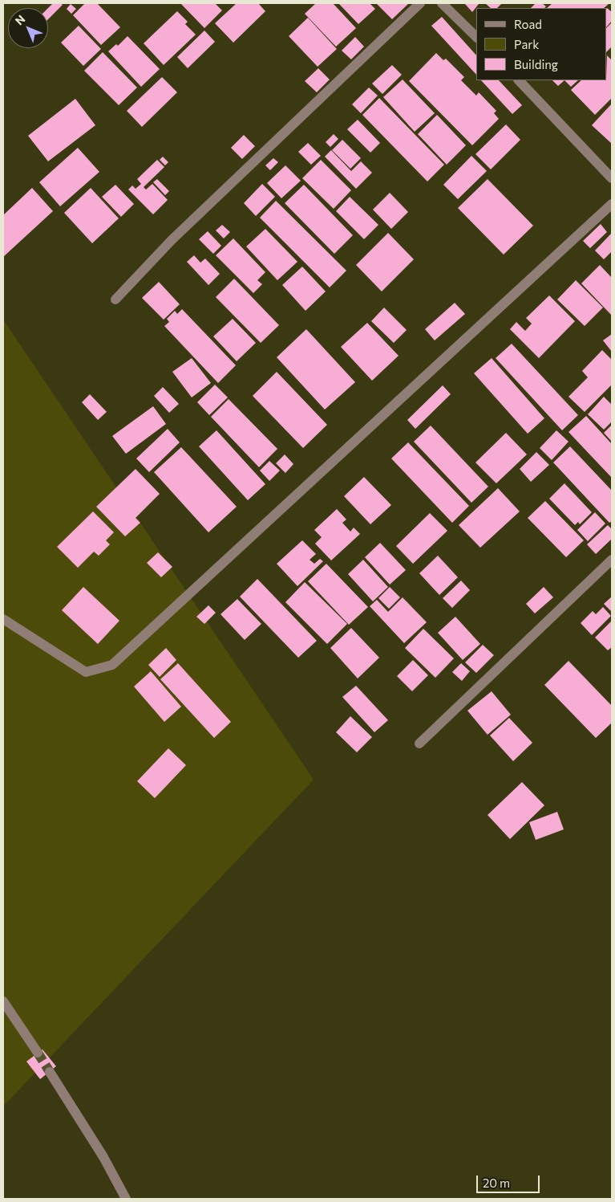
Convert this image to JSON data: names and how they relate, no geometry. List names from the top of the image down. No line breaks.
{"legend":["Road","Park","Building"],"scale_bar":"20 m","north":"top left"}
